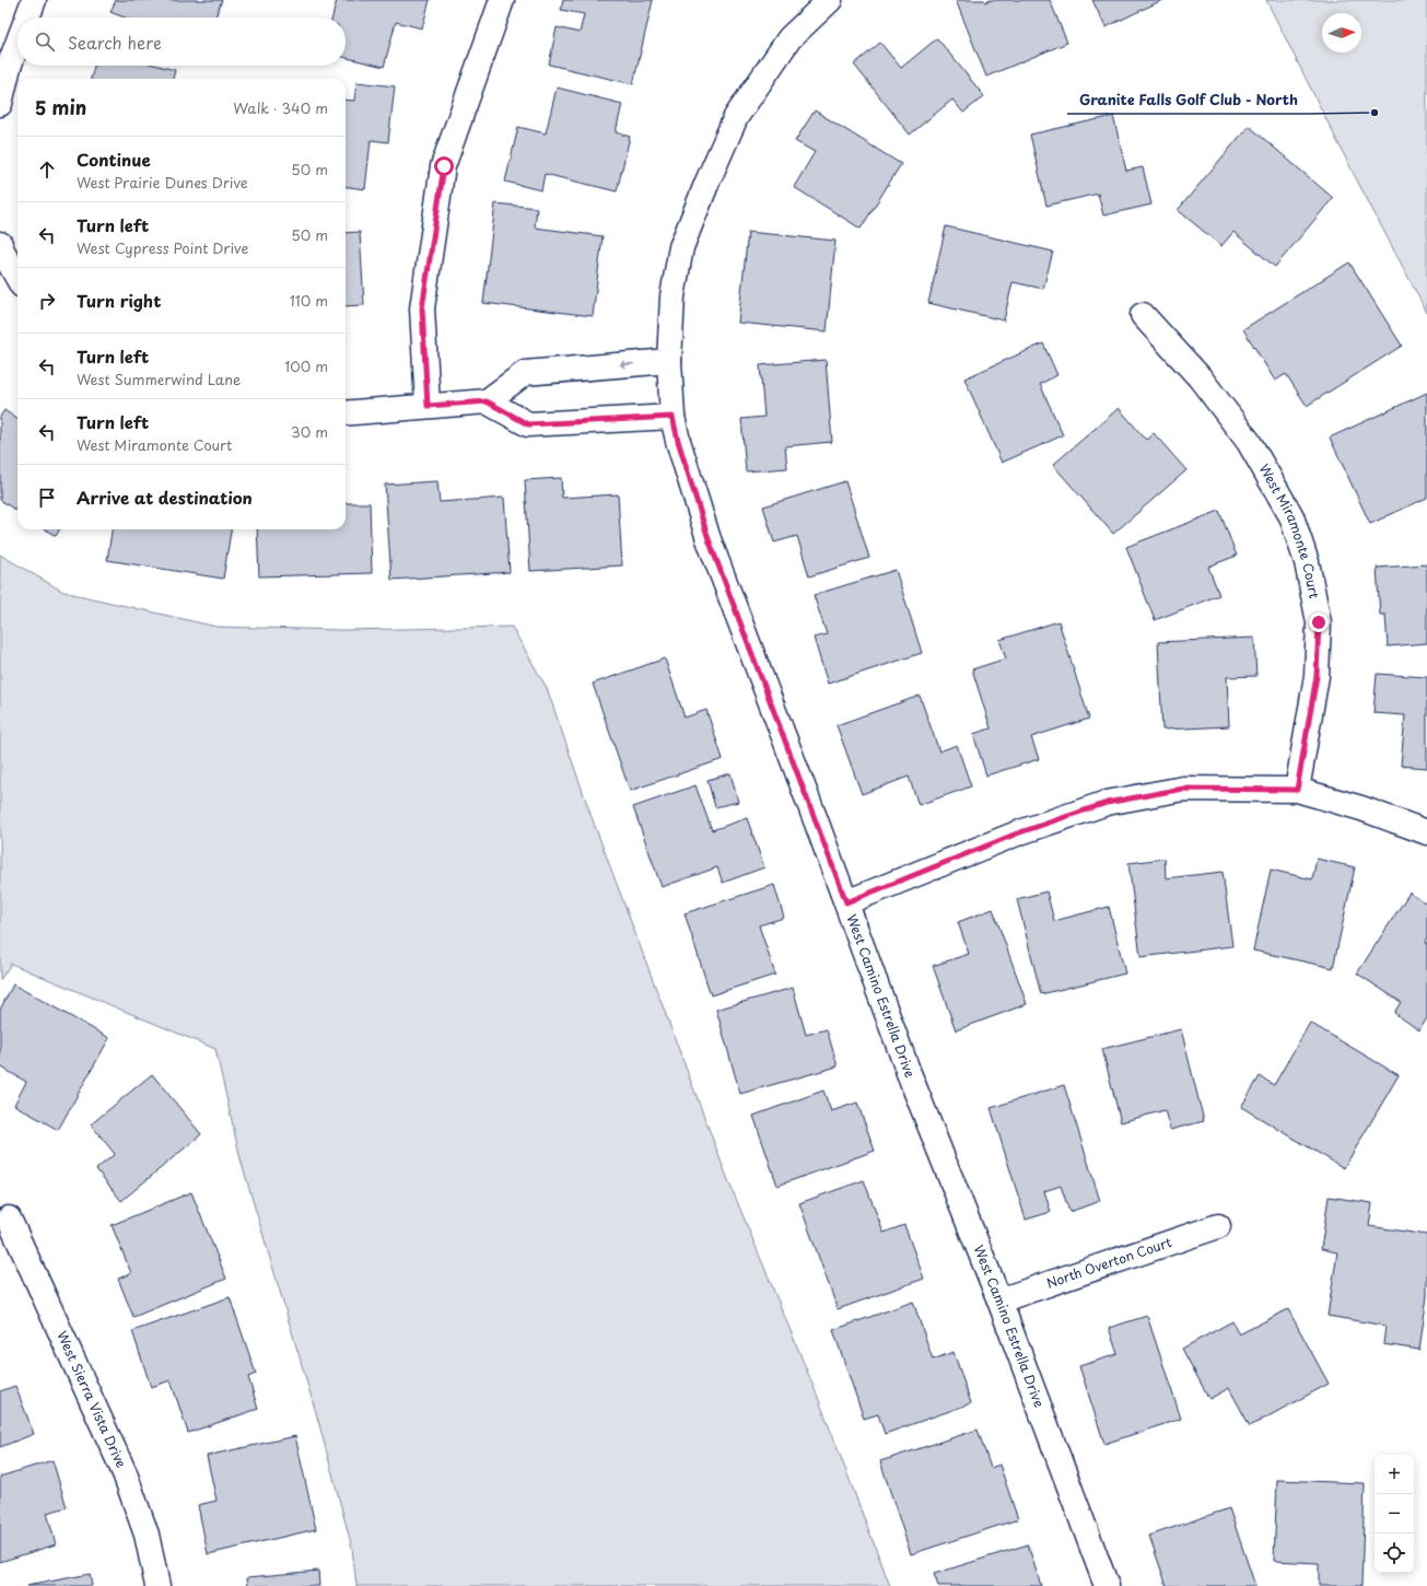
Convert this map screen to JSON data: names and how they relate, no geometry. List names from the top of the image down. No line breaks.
{"streets":{"street":["West Miramonte Court","West Camino Estrella Drive","North Overton Court","West Sierra Vista Drive"]},"crossings":[["West Camino Estrella Drive","North Overton Court"]],"places":["Granite Falls Golf Club - North"],"north":"right","page":{"search":"Search here","heading":["5 min","Walk · 340 m"],"list":[["Continue","West Prairie Dunes Drive","50 m"],["Turn left","West Cypress Point Drive","50 m"],["Turn right","110 m"],["Turn left","West Summerwind Lane","100 m"],["Turn left","West Miramonte Court","30 m"],"Arrive at destination"],"map_buttons":["+","−"]}}
